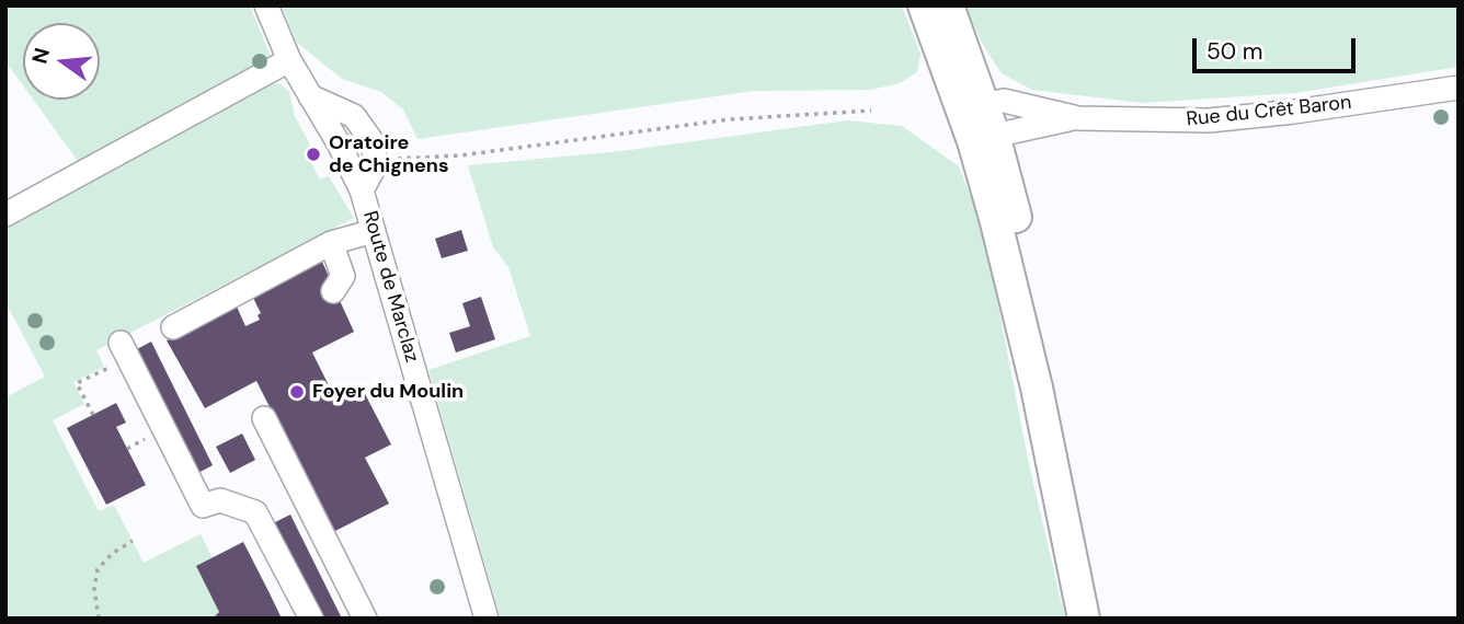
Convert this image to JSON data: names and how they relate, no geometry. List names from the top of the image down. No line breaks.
{"streets":{"street":["Rue du Crêt Baron","Route de Marclaz"]},"places":["Oratoire de Chignens","Foyer du Moulin"],"scale_bar":"50 m","north":"left"}
